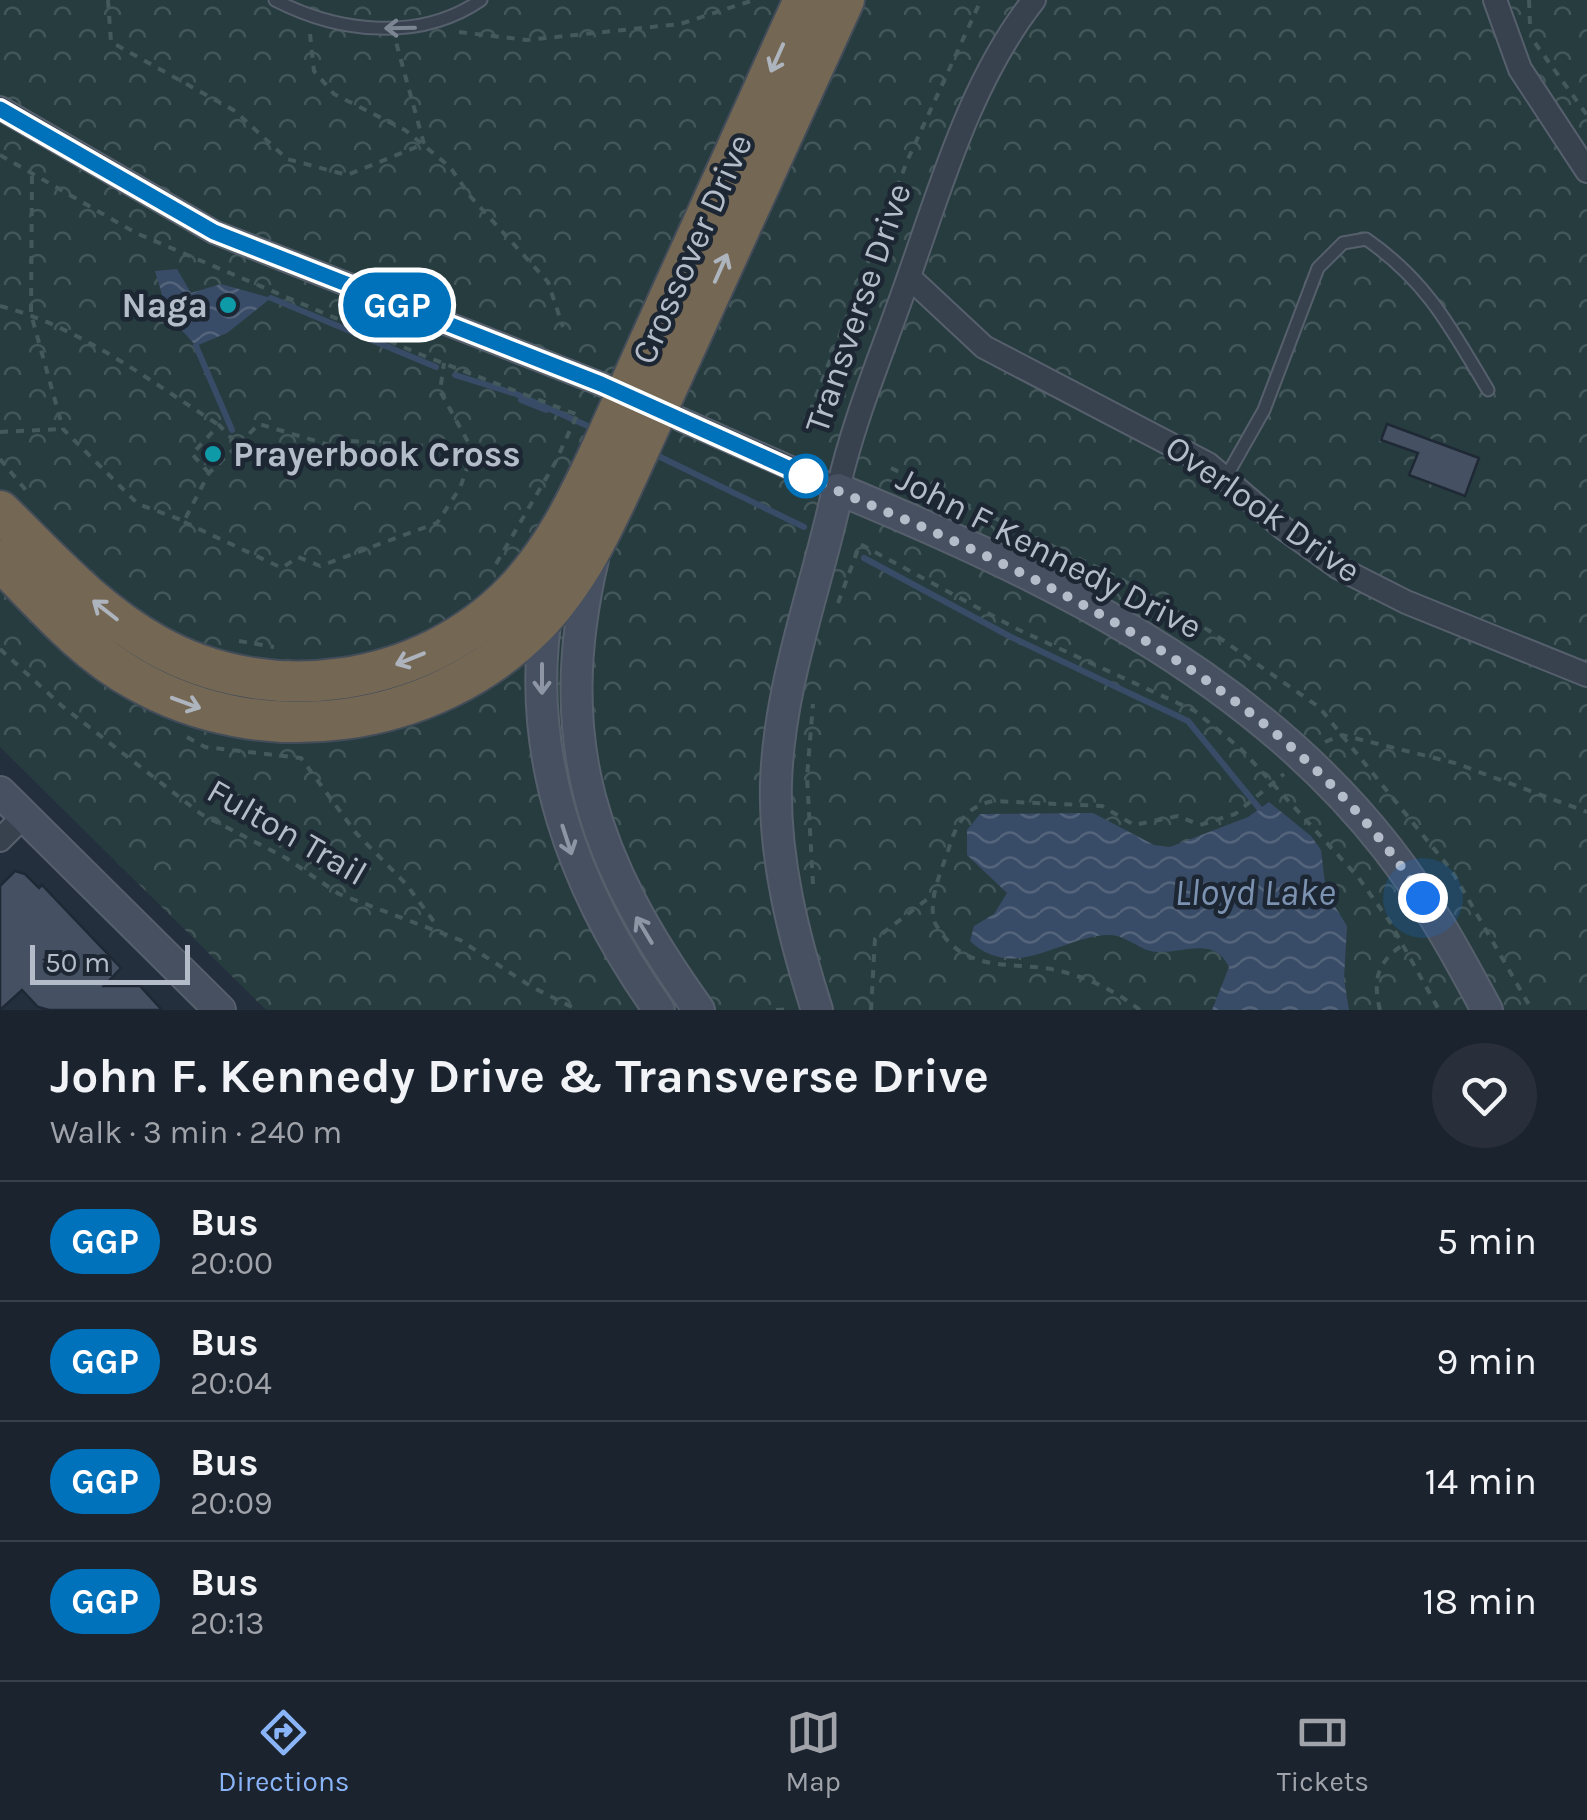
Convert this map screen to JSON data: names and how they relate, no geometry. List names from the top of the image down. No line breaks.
{"streets":{"highway":["Crossover Drive"],"street":["Transverse Drive","Overlook Drive","John F Kennedy Drive"],"path":["Fulton Trail"]},"crossings":[["Transverse Drive","Overlook Drive"],["Transverse Drive","John F Kennedy Drive"]],"water":["Lloyd Lake"],"places":["Naga","Prayerbook Cross"],"lines":["bus line GGP"],"scale_bar":"50 m","page":{"on_map":"GGP","scale":"50 m","heading":["John F. Kennedy Drive & Transverse Drive","Walk · 3 min · 240 m"],"list":[{"mark":"GGP","name":"Bus","note":"20:00","value":"5 min"},{"mark":"GGP","name":"Bus","note":"20:04","value":"9 min"},{"mark":"GGP","name":"Bus","note":"20:09","value":"14 min"},{"mark":"GGP","name":"Bus","note":"20:13","value":"18 min"}],"tabs":["Directions","Map","Tickets"]}}
